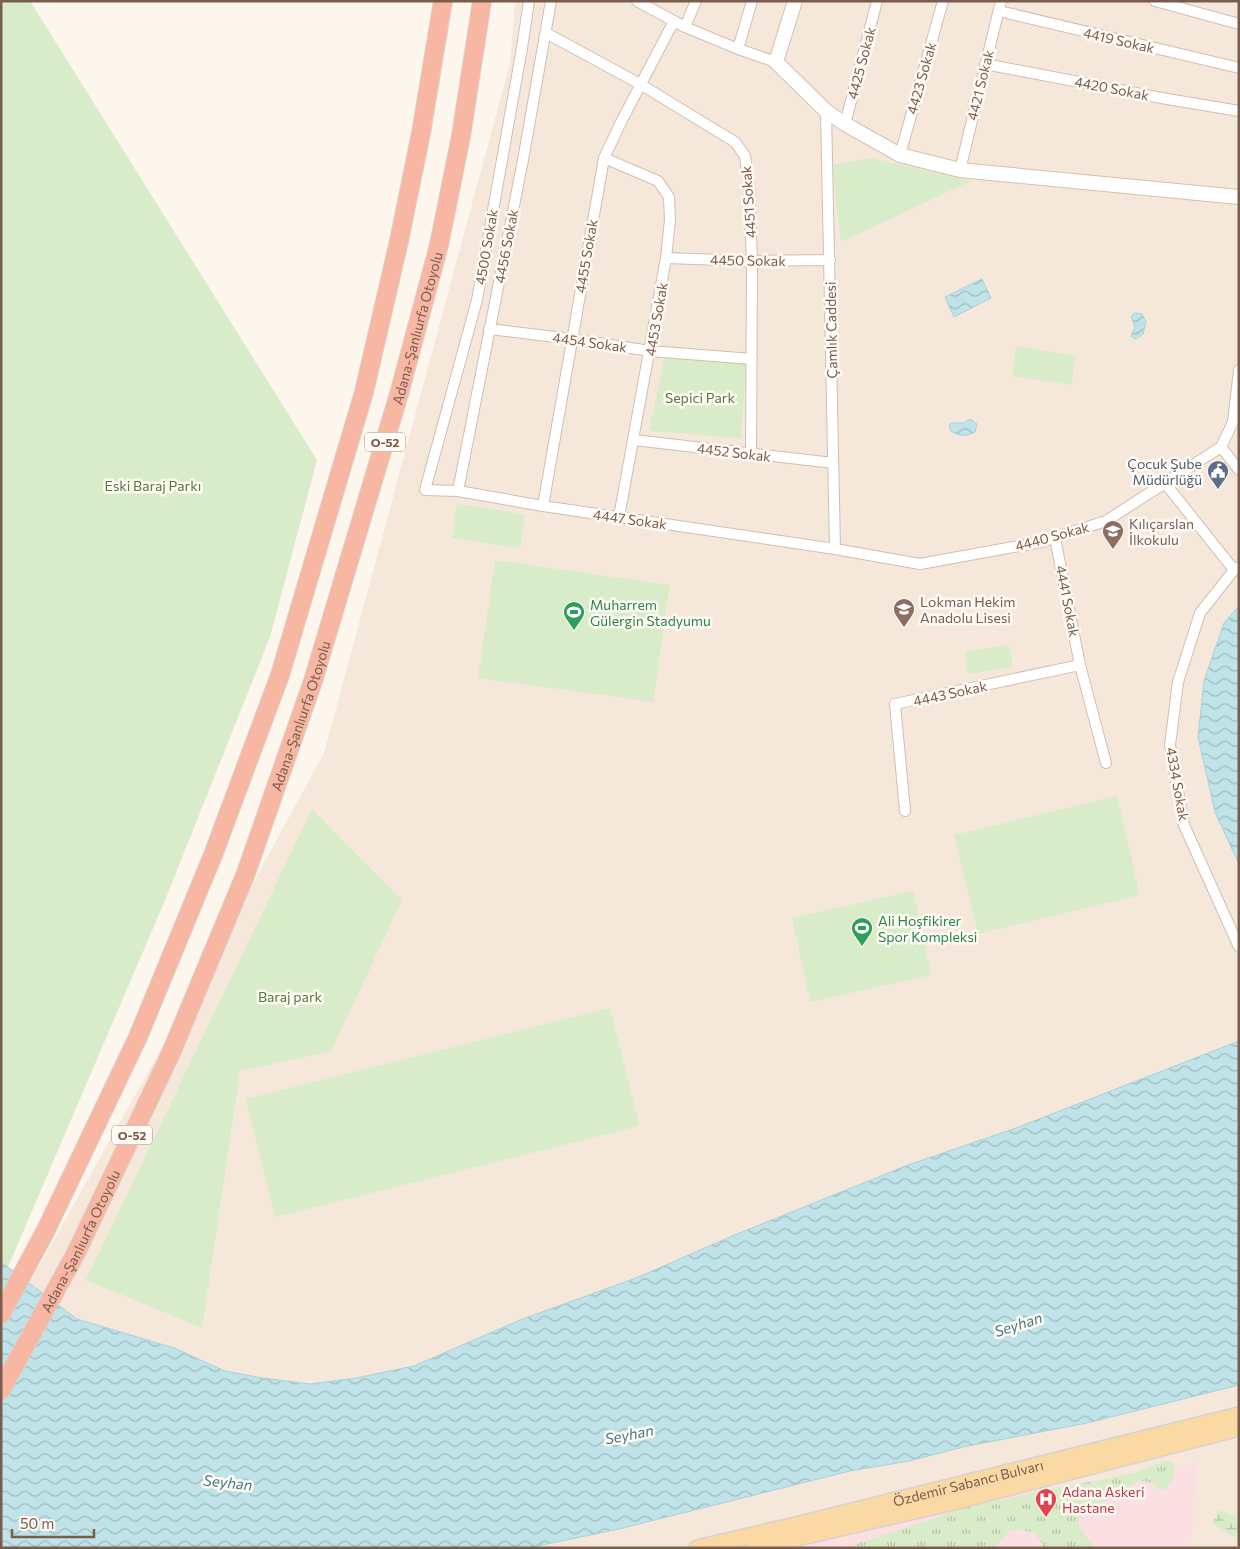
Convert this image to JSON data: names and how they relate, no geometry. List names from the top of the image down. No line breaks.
{"streets":{"highway":["Adana-Şanlıurfa Otoyolu","O-52"],"main road":["Özdemir Sabancı Bulvarı"],"street":["4419 Sokak","4425 Sokak","4423 Sokak","4421 Sokak","4420 Sokak","4451 Sokak","4456 Sokak","4500 Sokak","4455 Sokak","4450 Sokak","4453 Sokak","Çamlık Caddesi","4454 Sokak","4452 Sokak","4447 Sokak","4440 Sokak","4441 Sokak","4443 Sokak","4334 Sokak"]},"crossings":[["4419 Sokak","4421 Sokak"],["4421 Sokak","4420 Sokak"],["4451 Sokak","4456 Sokak"],["4451 Sokak","4455 Sokak"],["4451 Sokak","4450 Sokak"],["4451 Sokak","4454 Sokak"],["4451 Sokak","4452 Sokak"],["4456 Sokak","4454 Sokak"],["4456 Sokak","4447 Sokak"],["4500 Sokak","4447 Sokak"],["4455 Sokak","4453 Sokak"],["4455 Sokak","4454 Sokak"],["4455 Sokak","4447 Sokak"],["4450 Sokak","4453 Sokak"],["4450 Sokak","Çamlık Caddesi"],["4453 Sokak","4454 Sokak"],["4453 Sokak","4452 Sokak"],["4453 Sokak","4447 Sokak"],["Çamlık Caddesi","4452 Sokak"],["Çamlık Caddesi","4447 Sokak"],["Çamlık Caddesi","4440 Sokak"],["4447 Sokak","4440 Sokak"],["4440 Sokak","4441 Sokak"],["4441 Sokak","4443 Sokak"]],"water":["Seyhan"],"parks":["Sepici Park","Eski Baraj Parkı","Baraj park"],"places":{"public building":["Çocuk Şube Müdürlüğü"],"school or university":["Kılıçarslan İlkokulu","Lokman Hekim Anadolu Lisesi"],"sports":["Muharrem Gülergin Stadyumu","Ali Hoşfikirer Spor Kompleksi"],"hospital":["Adana Askeri Hastane"]},"scale_bar":"50 m"}
